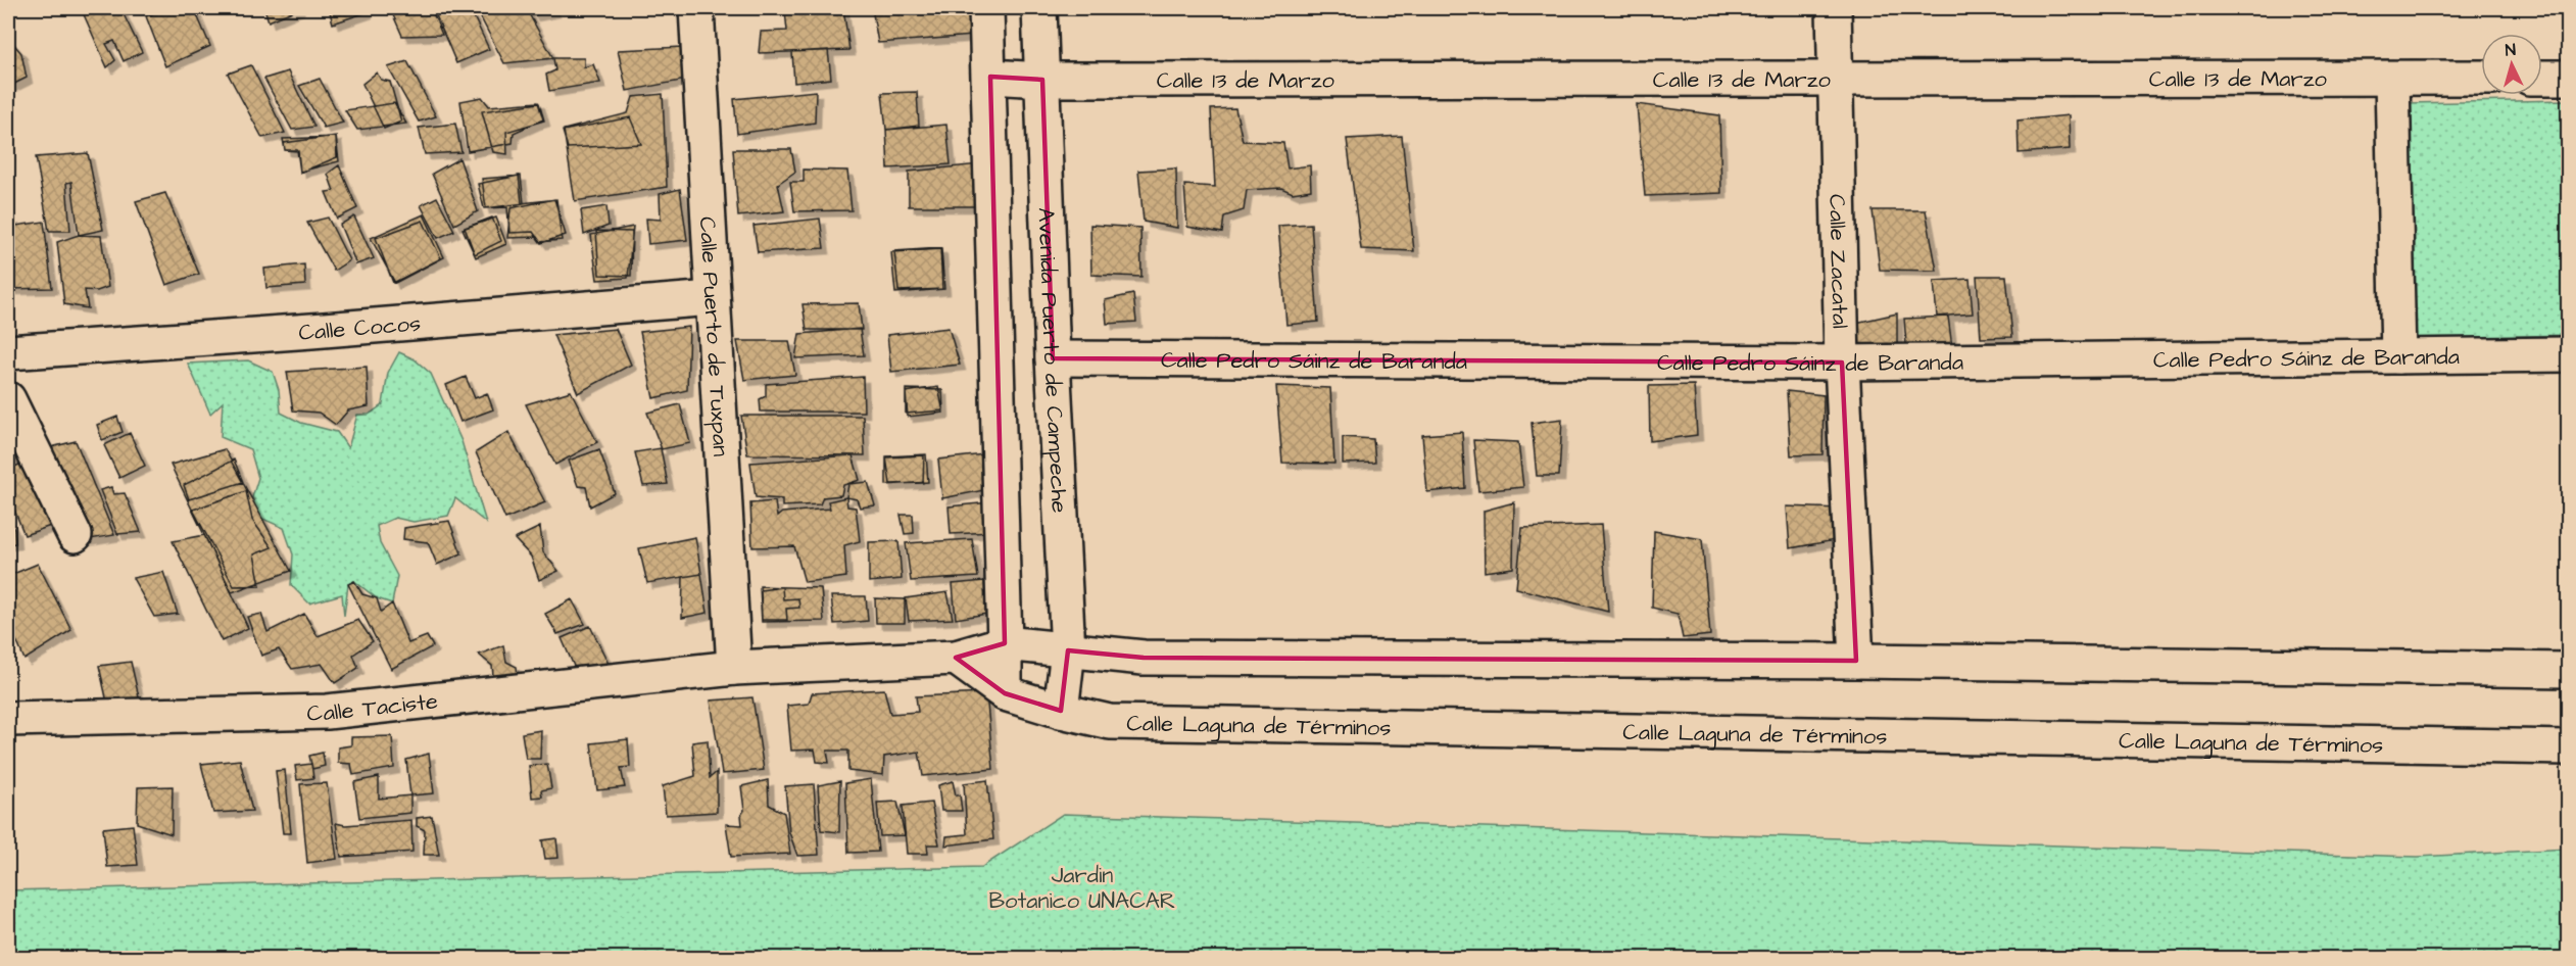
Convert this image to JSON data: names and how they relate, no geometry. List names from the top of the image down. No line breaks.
{"streets":{"street":["Calle 13 de Marzo","Calle Zacatal","Calle Cocos","Calle Puerto de Tuxpan","Calle Pedro Sáinz de Baranda","Avenida Puerto de Campeche","Calle Taciste","Calle Laguna de Términos"]},"crossings":[["Calle 13 de Marzo","Calle Zacatal"],["Calle 13 de Marzo","Avenida Puerto de Campeche"],["Calle Zacatal","Calle Pedro Sáinz de Baranda"],["Calle Cocos","Calle Puerto de Tuxpan"],["Calle Puerto de Tuxpan","Calle Taciste"],["Calle Pedro Sáinz de Baranda","Avenida Puerto de Campeche"],["Avenida Puerto de Campeche","Calle Laguna de Términos"]],"parks":["Jardin Botanico UNACAR"],"north":"top"}
